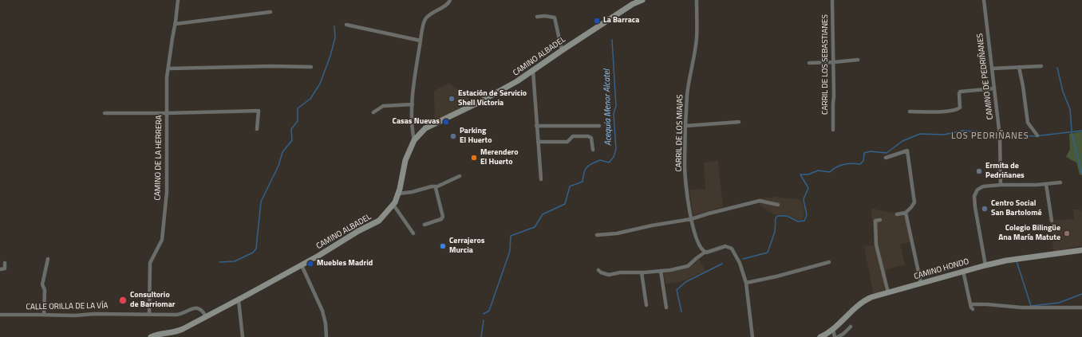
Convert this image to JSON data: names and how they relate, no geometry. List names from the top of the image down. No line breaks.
{"streets":{"main road":["CAMINO ALBADEL","CAMINO HONDO"],"street":["CARRIL DE LOS SEBASTIANES","CAMINO DE PEDRIÑANES","CARRIL DE LOS MIAJAS","CAMINO DE LA HERRERA","CALLE ORILLA DE LA VÍA"]},"crossings":[["CAMINO ALBADEL","CALLE ORILLA DE LA VÍA"],["CAMINO DE LA HERRERA","CALLE ORILLA DE LA VÍA"]],"districts":["LOS PEDRIÑANES"],"water":["Acequia Menor Alcatel"],"places":["La Barraca","Estación de Servicio Shell Victoria","Casas Nuevas","Parking El Huerto","Merendero El Huerto","Ermita de Pedriñanes","Centro Social San Bartolomé","Colegio Bilingüe Ana María Matute","Cerrajeros Murcia","Muebles Madrid","Consultorio de Barriomar"]}
